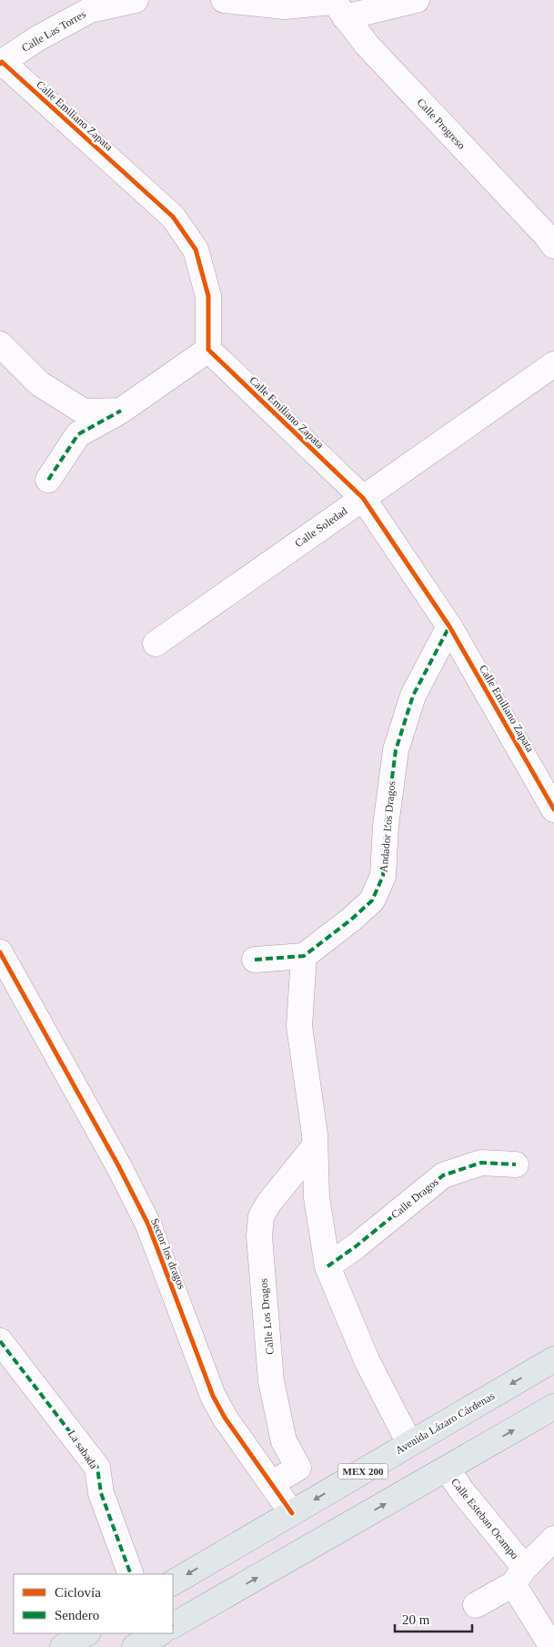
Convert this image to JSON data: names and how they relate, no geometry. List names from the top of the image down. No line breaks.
{"streets":{"main road":["Avenida Lázaro Cárdenas","MEX 200"],"street":["Calle Las Torres","Calle Emiliano Zapata","Calle Progreso","Calle Soledad","Andador Los Dragos","Calle Dragos","Sector los dragos","Calle Los Dragos","La sabada","Calle Esteban Ocampo"]},"crossings":[["Calle Las Torres","Calle Emiliano Zapata"],["Calle Emiliano Zapata","Calle Soledad"],["Calle Emiliano Zapata","Andador Los Dragos"],["Sector los dragos","Calle Los Dragos"],["Sector los dragos","Avenida Lázaro Cárdenas"]],"legend":["Ciclovía","Sendero"],"scale_bar":"20 m"}
